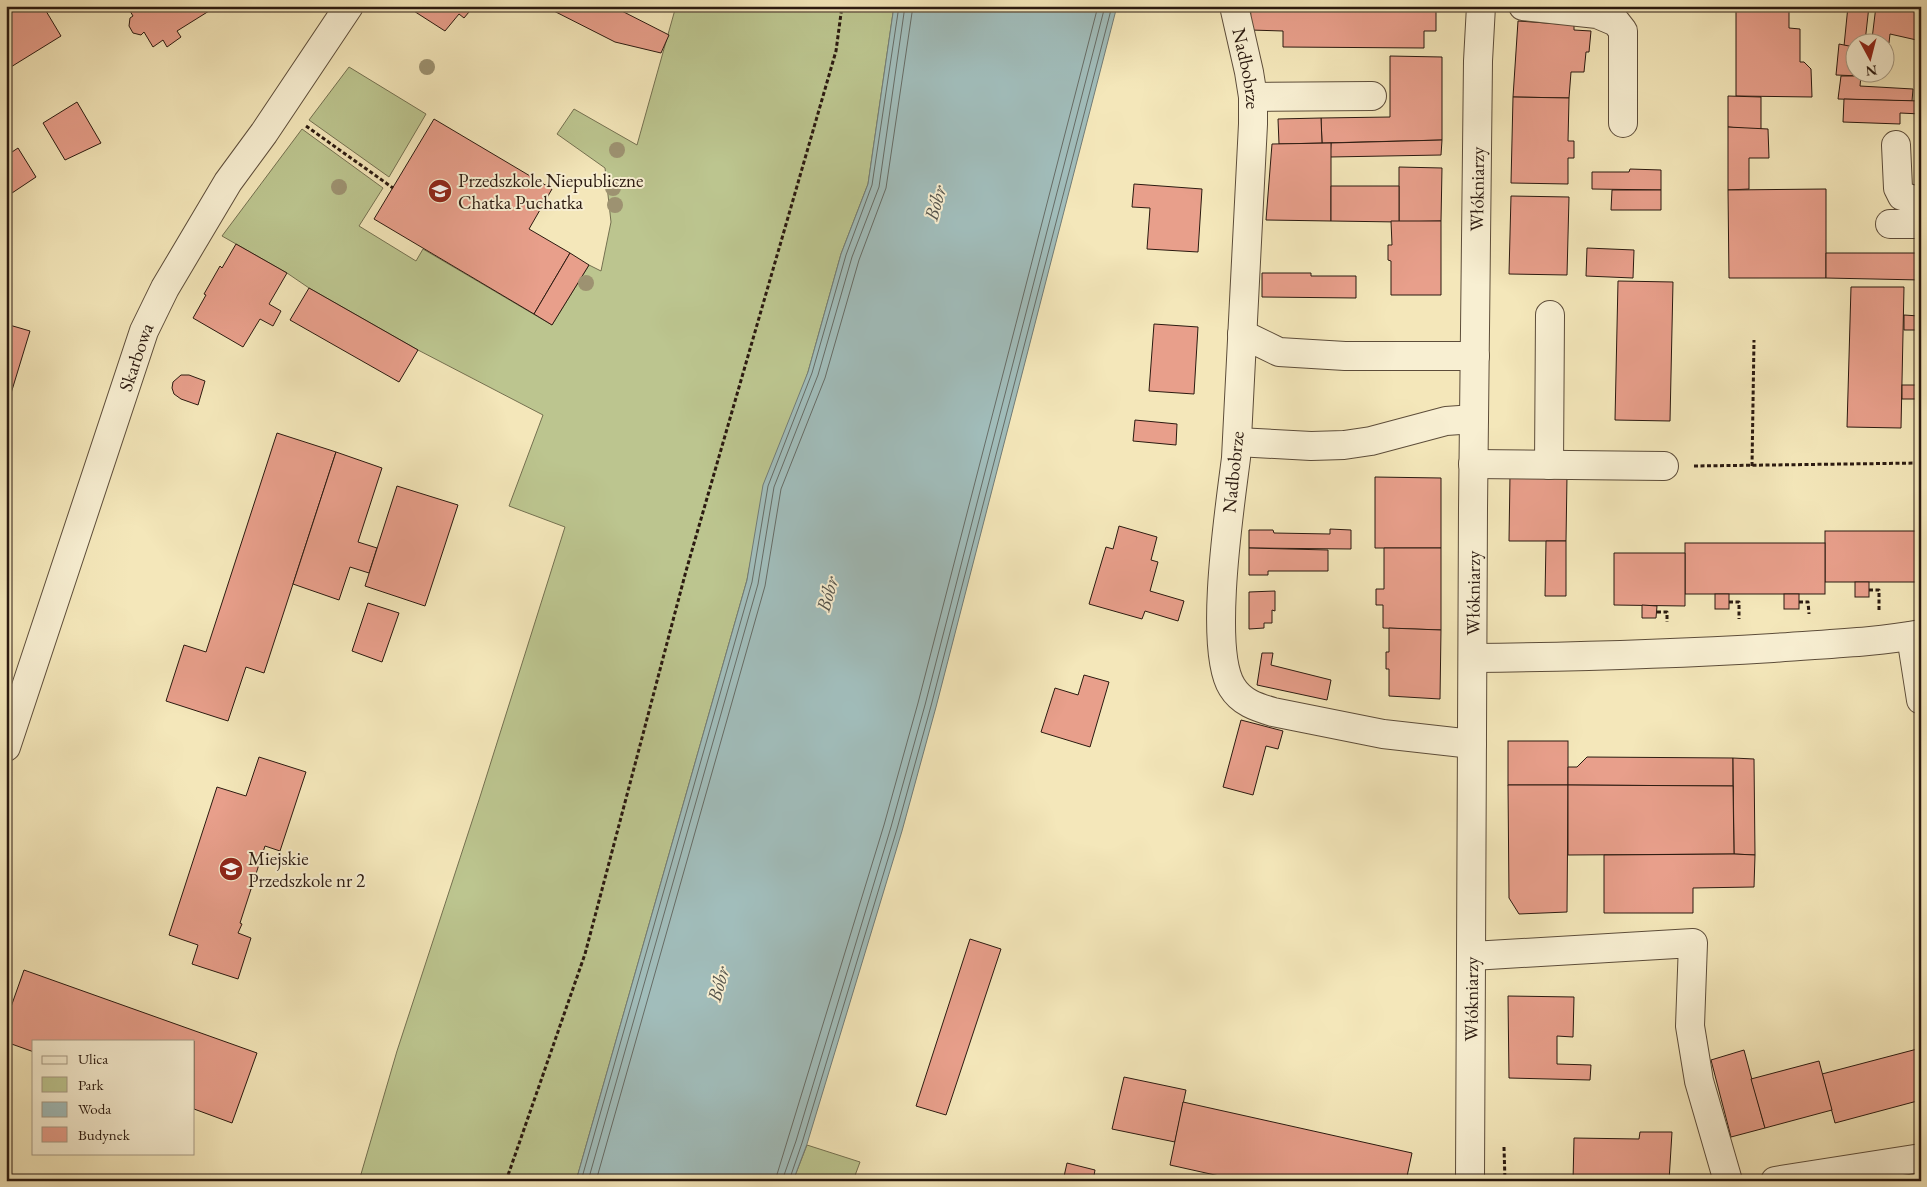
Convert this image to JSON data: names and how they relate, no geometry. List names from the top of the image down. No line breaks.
{"streets":{"street":["Nadbobrze","Włókniarzy","Skarbowa"]},"crossings":[["Nadbobrze","Włókniarzy"]],"water":["Bóbr"],"places":{"school or university":["Przedszkole Niepubliczne Chatka Puchatka","Miejskie Przedszkole nr 2"]},"legend":["Ulica","Park","Woda","Budynek"],"north":"bottom"}
